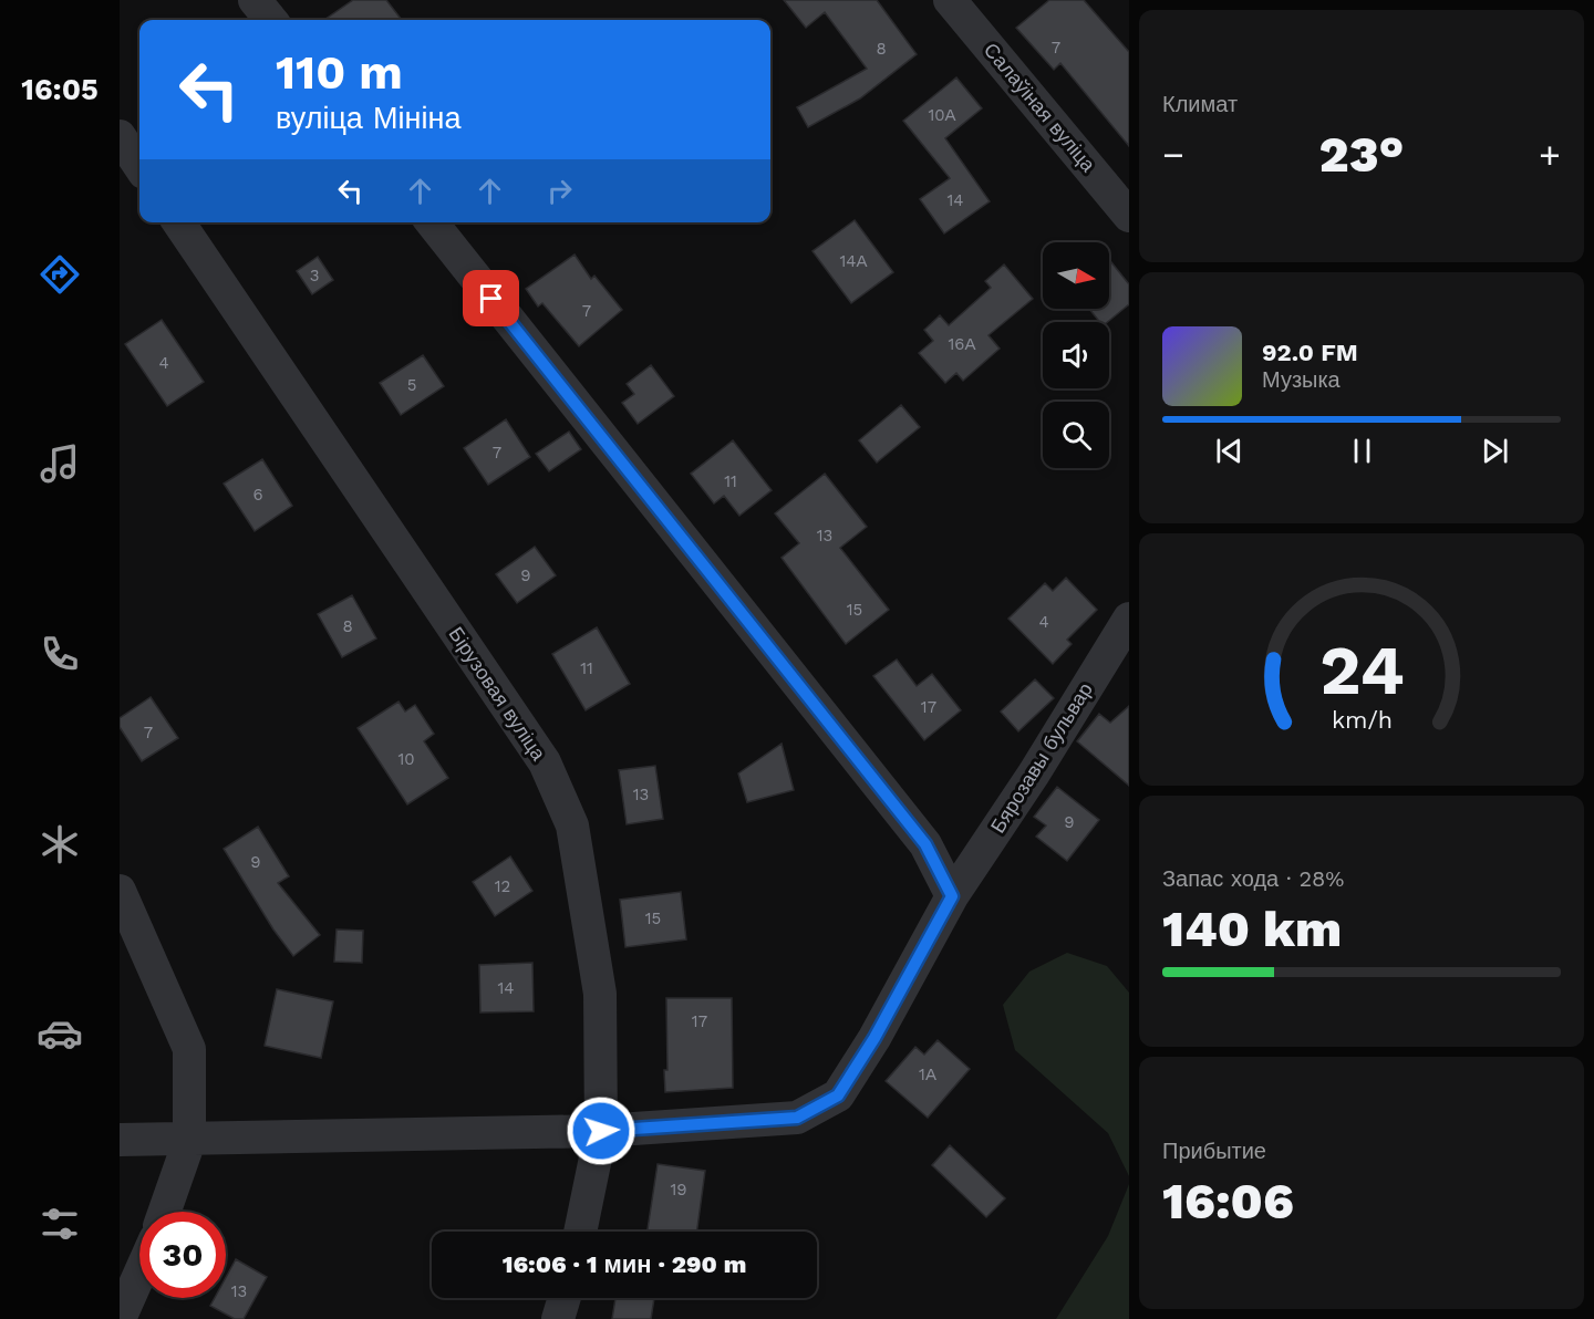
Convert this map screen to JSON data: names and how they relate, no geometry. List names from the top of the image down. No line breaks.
{"streets":{"street":["Салаўіная вуліца","Бірузовая вуліца","Бярозавы бульвар"]},"crossings":[["Бірузовая вуліца","Бярозавы бульвар"]],"house_numbers":["7","8","10А","14","14А","3","7","16А","4","5","7","11","6","13","9","15","4","8","11","17","7","10","13","9","9","12","15","14","17","1А","19","13"],"north":"right","page":{"tabs":"16:05","tile":["Климат",["Запас хода · 28%","140 km"],["Прибытие","16:06"]],"turn":["110 m","вуліца Мініна"],"heat":["−","23°","+"],"song":["92.0 FM","Музыка"],"limit":"30","trip":"16:06 · 1 мин · 290 m","gauge":["24","km/h"]}}
